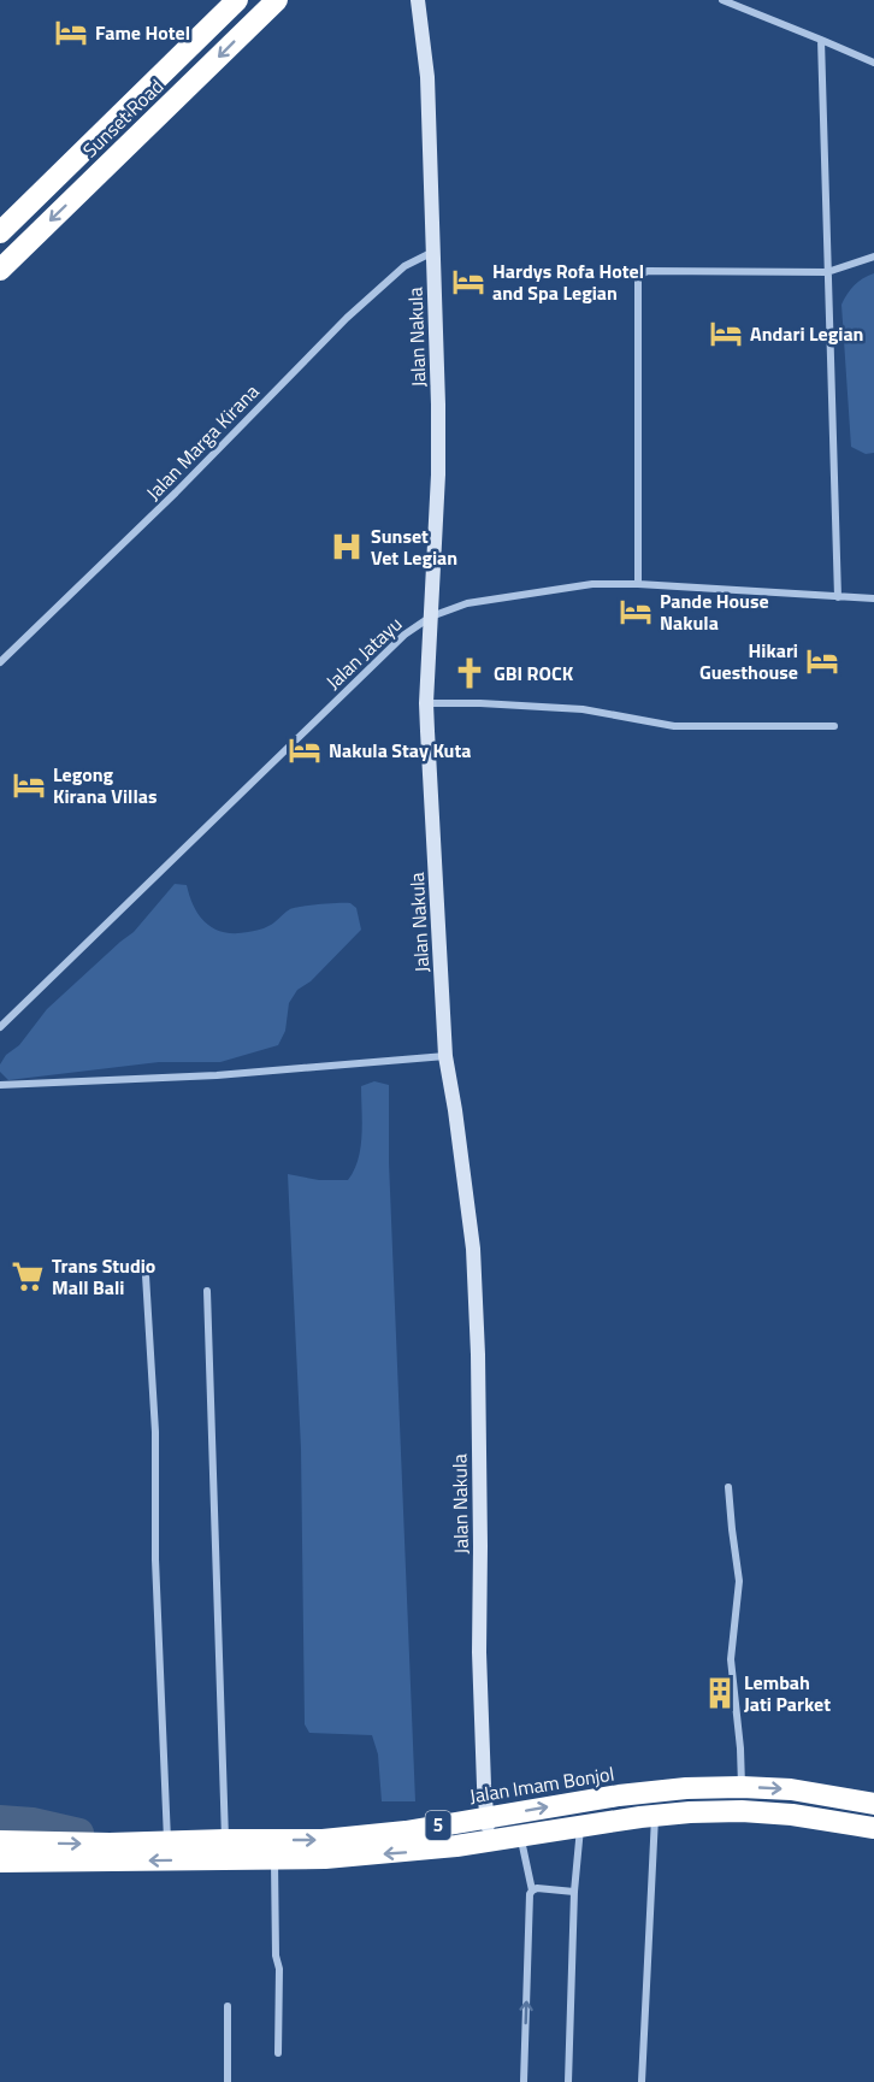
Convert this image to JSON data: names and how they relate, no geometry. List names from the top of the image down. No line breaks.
{"streets":{"highway":["Sunset Road","Jalan Imam Bonjol","5"],"main road":["Jalan Nakula"],"street":["Jalan Marga Kirana","Jalan Jatayu"]},"crossings":[["Jalan Nakula","Jalan Marga Kirana"],["Jalan Nakula","Jalan Jatayu"],["Jalan Nakula","Jalan Imam Bonjol"],["Jalan Nakula","5"]],"places":{"hotel":["Fame Hotel","Hardys Rofa Hotel and Spa Legian","Andari Legian","Pande House Nakula","Hikari Guesthouse","Nakula Stay Kuta","Legong Kirana Villas"],"hospital":["Sunset Vet Legian"],"church":["GBI ROCK"],"supermarket":["Trans Studio Mall Bali"],"building":["Lembah Jati Parket"]}}
